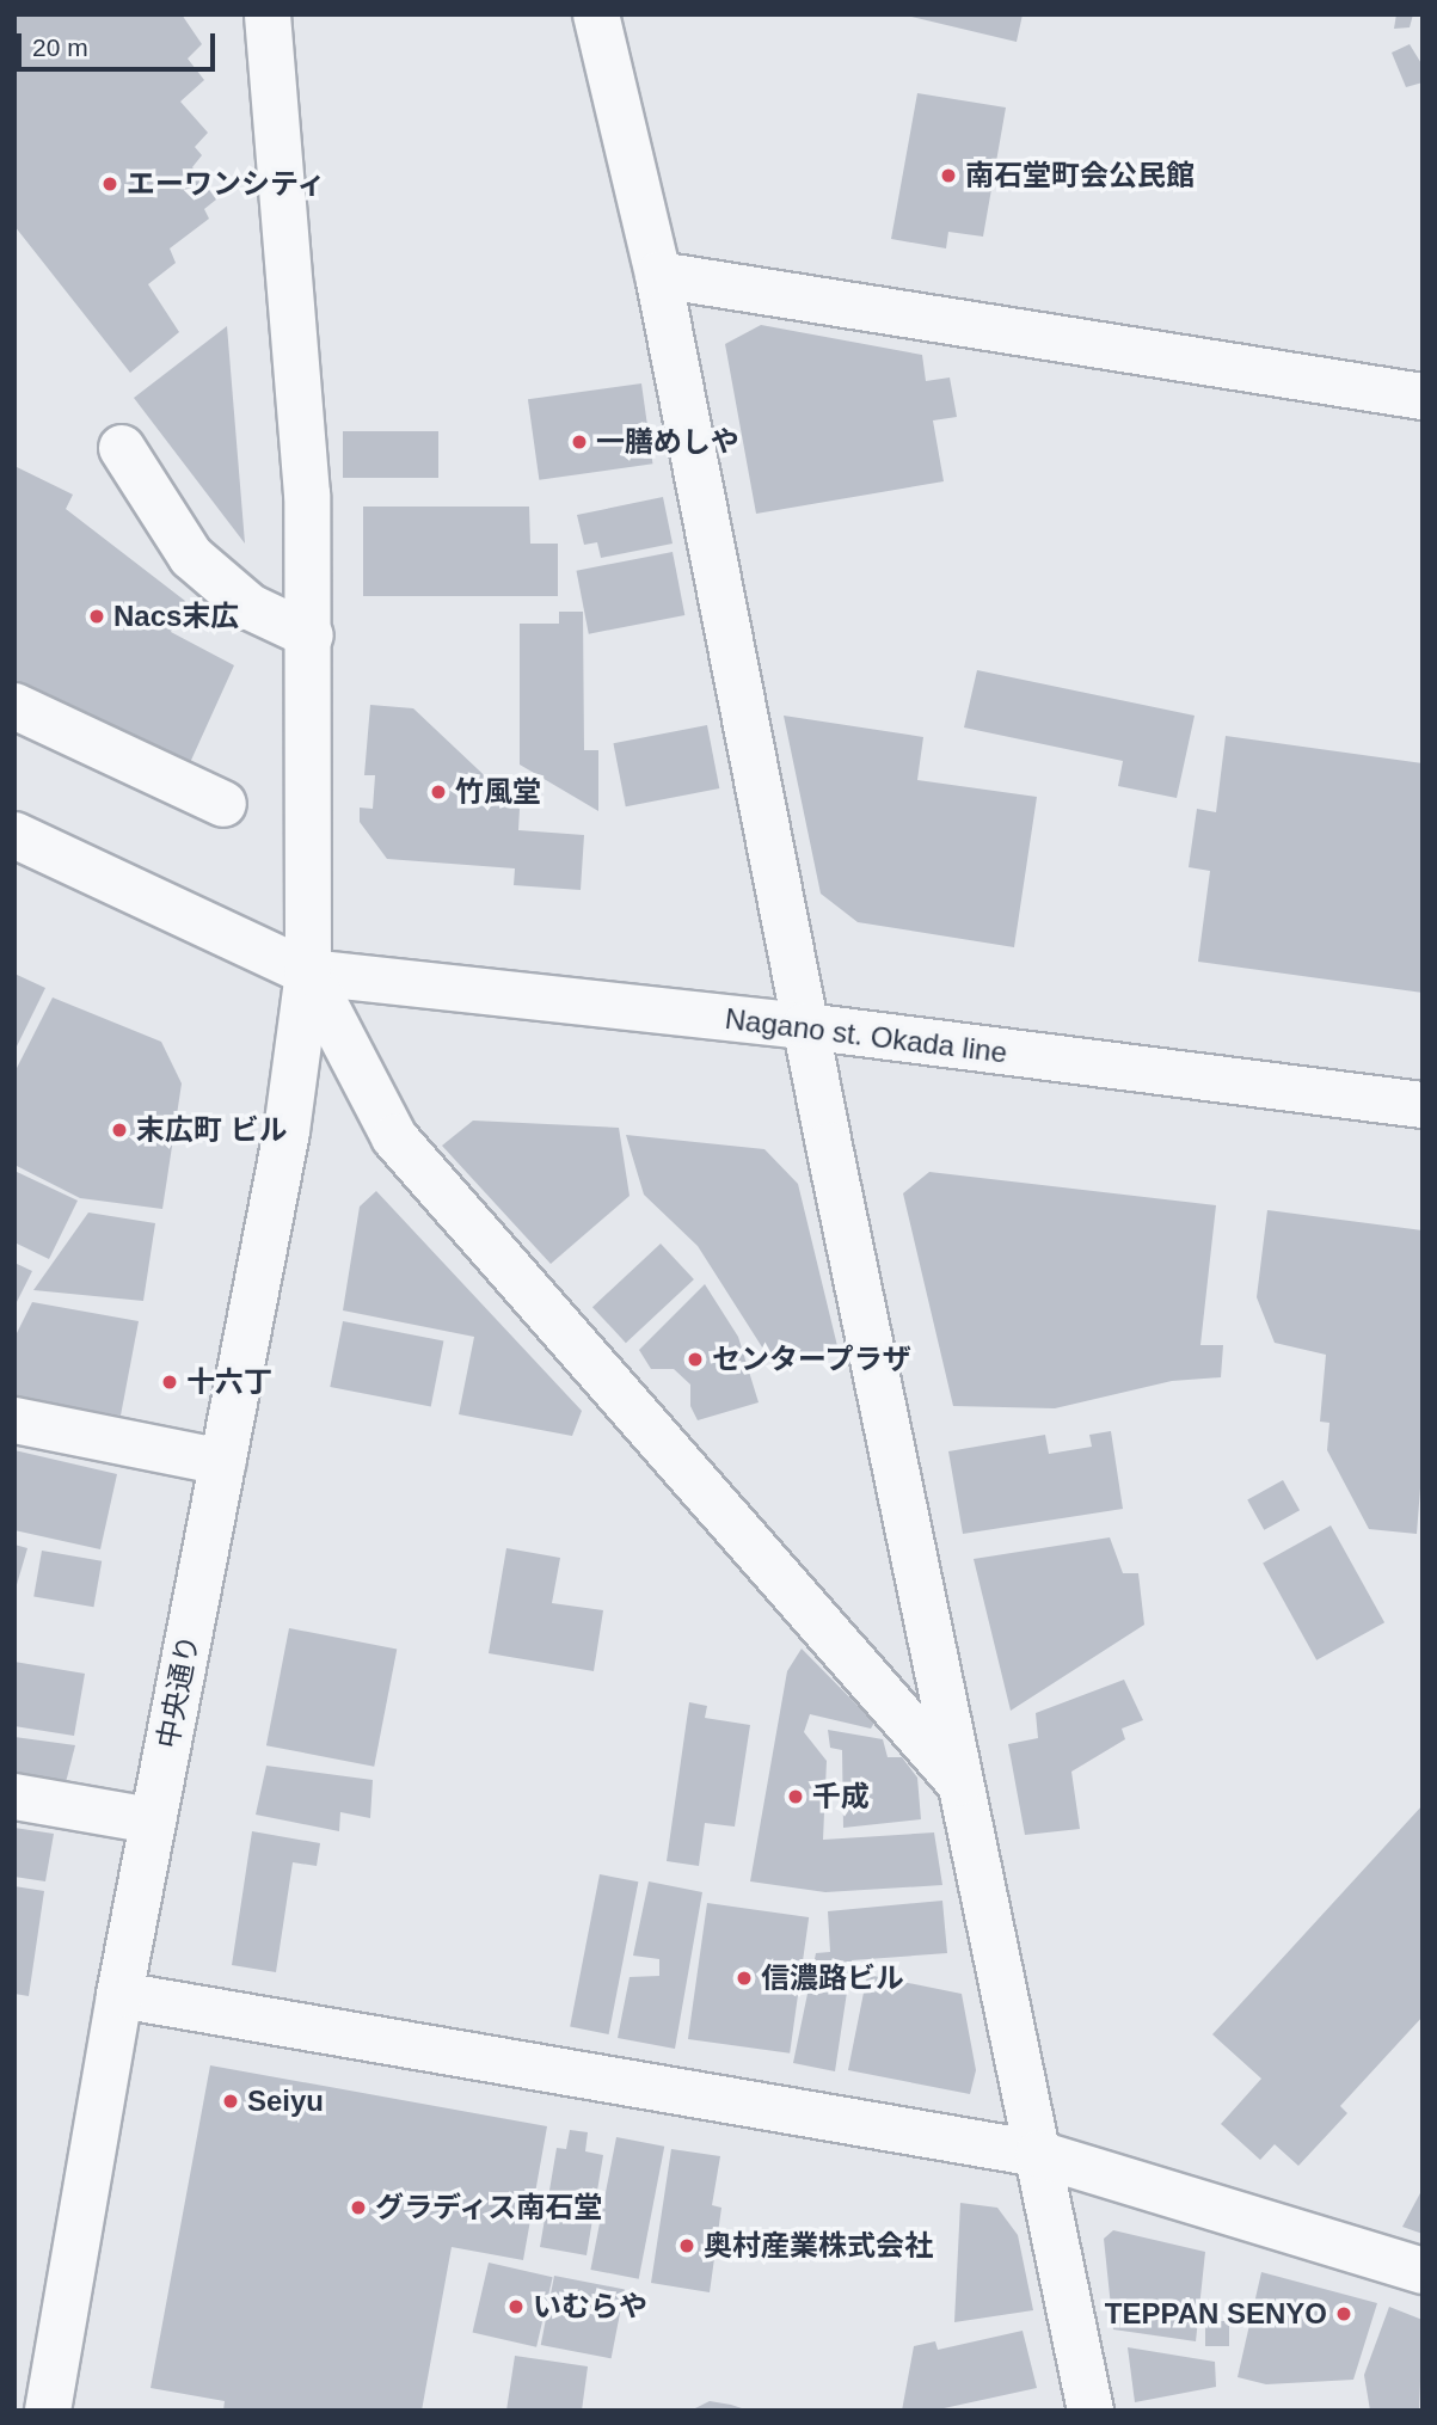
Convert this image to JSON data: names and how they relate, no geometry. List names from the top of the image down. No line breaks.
{"streets":{"street":["Nagano st. Okada line","中央通り"]},"crossings":[["Nagano st. Okada line","中央通り"]],"places":["南石堂町会公民館","エーワンシティ","一膳めしや","Nacs末広","竹風堂","末広町 ビル","センタープラザ","十六丁","千成","信濃路ビル","Seiyu","グラディス南石堂","奥村産業株式会社","いむらや","TEPPAN SENYO"],"scale_bar":"20 m"}
